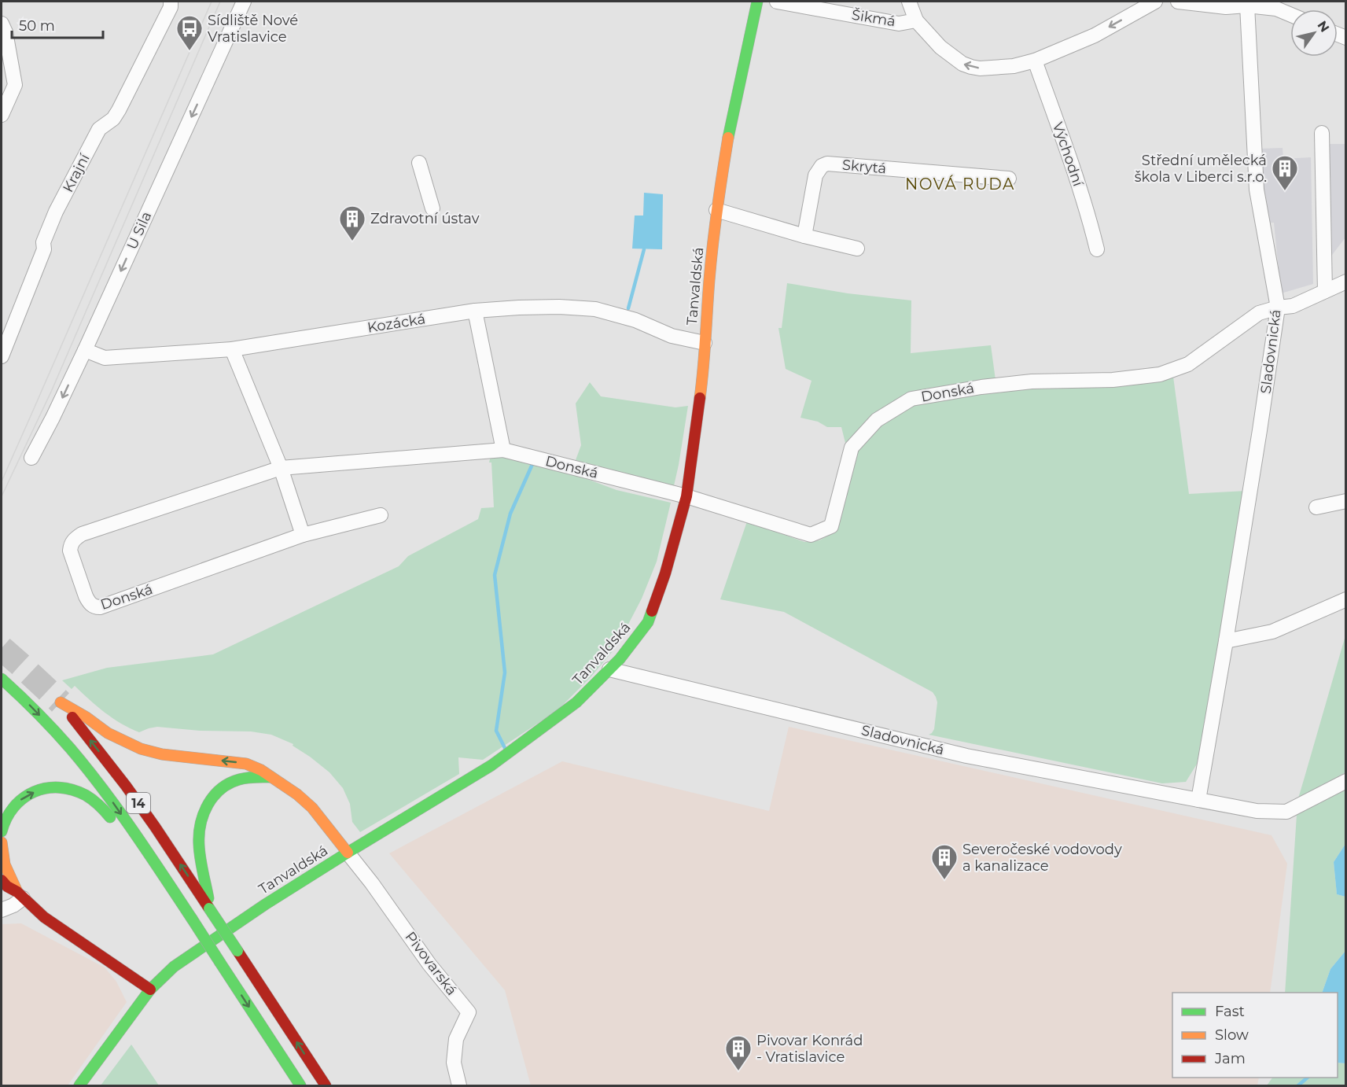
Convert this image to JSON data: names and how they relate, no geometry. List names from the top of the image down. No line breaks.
{"streets":{"main road":["Tanvaldská","14"],"street":["Šikmá","Východní","Skrytá","Krajní","U Sila","Kozácká","Sladovnická","Donská","Pivovarská"]},"crossings":[["U Sila","Kozácká"],["Tanvaldská","Kozácká"],["Tanvaldská","Sladovnická"],["Tanvaldská","Donská"],["Tanvaldská","Pivovarská"],["Sladovnická","Donská"]],"one_way":["U Sila"],"districts":["NOVÁ RUDA"],"places":{"bus stop":["Sídliště Nové Vratislavice"],"building":["Střední umělecká škola v Liberci s.r.o.","Zdravotní ústav","Severočeské vodovody a kanalizace","Pivovar Konrád - Vratislavice"]},"legend":["Fast","Slow","Jam"],"scale_bar":"50 m","north":"top right"}
